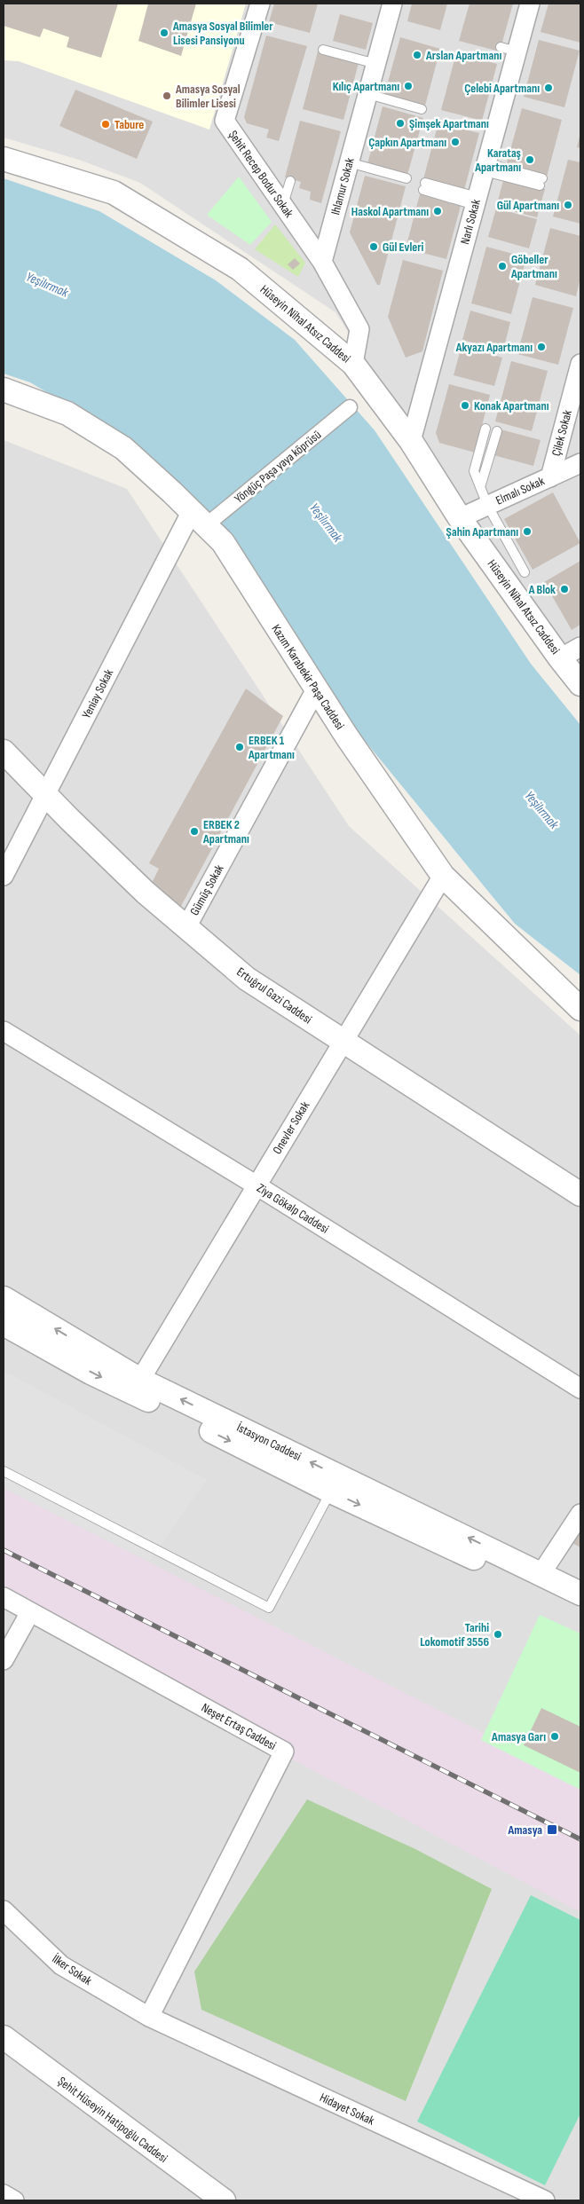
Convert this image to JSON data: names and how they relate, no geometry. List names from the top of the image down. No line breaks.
{"streets":{"street":["Şehit Recep Bodur Sokak","Ihlamur Sokak","Narlı Sokak","Hüseyin Nihal Atsız Caddesi","Çilek Sokak","Yöngüç Paşa yaya köprüsü","Elmalı Sokak","Kazım Karabekir Paşa Caddesi","Yeniay Sokak","Gümüş Sokak","Ertuğrul Gazi Caddesi","Onevler Sokak","Ziya Gökalp Caddesi","İstasyon Caddesi","Neşet Ertaş Caddesi","İlker Sokak","Hidayet Sokak","Şehit Hüseyin Hatipoğlu Caddesi"]},"crossings":[["Şehit Recep Bodur Sokak","Ihlamur Sokak"],["Narlı Sokak","Hüseyin Nihal Atsız Caddesi"],["Hüseyin Nihal Atsız Caddesi","Elmalı Sokak"],["Çilek Sokak","Elmalı Sokak"],["Yöngüç Paşa yaya köprüsü","Kazım Karabekir Paşa Caddesi"],["Yöngüç Paşa yaya köprüsü","Yeniay Sokak"],["Kazım Karabekir Paşa Caddesi","Yeniay Sokak"],["Kazım Karabekir Paşa Caddesi","Gümüş Sokak"],["Kazım Karabekir Paşa Caddesi","Onevler Sokak"],["Yeniay Sokak","Ertuğrul Gazi Caddesi"],["Gümüş Sokak","Ertuğrul Gazi Caddesi"],["Ertuğrul Gazi Caddesi","Onevler Sokak"],["Onevler Sokak","Ziya Gökalp Caddesi"],["Onevler Sokak","İstasyon Caddesi"],["Neşet Ertaş Caddesi","İlker Sokak"],["Neşet Ertaş Caddesi","Hidayet Sokak"],["İlker Sokak","Hidayet Sokak"]],"water":["Yeşilırmak"],"places":{"other":["Amasya Sosyal Bilimler Lisesi Pansiyonu","Arslan Apartmanı","Kılıç Apartmanı","Çelebi Apartmanı","Amasya Sosyal Bilimler Lisesi","Şimşek Apartmanı","Tabure","Çapkın Apartmanı","Karataş Apartmanı","Gül Apartmanı","Haskol Apartmanı","Gül Evleri","Göbeller Apartmanı","Akyazı Apartmanı","Konak Apartmanı","Şahin Apartmanı","A Blok","ERBEK 1 Apartmanı","ERBEK 2 Apartmanı","Tarihi Lokomotif 3556","Amasya Garı"],"transit":["Amasya"]}}
